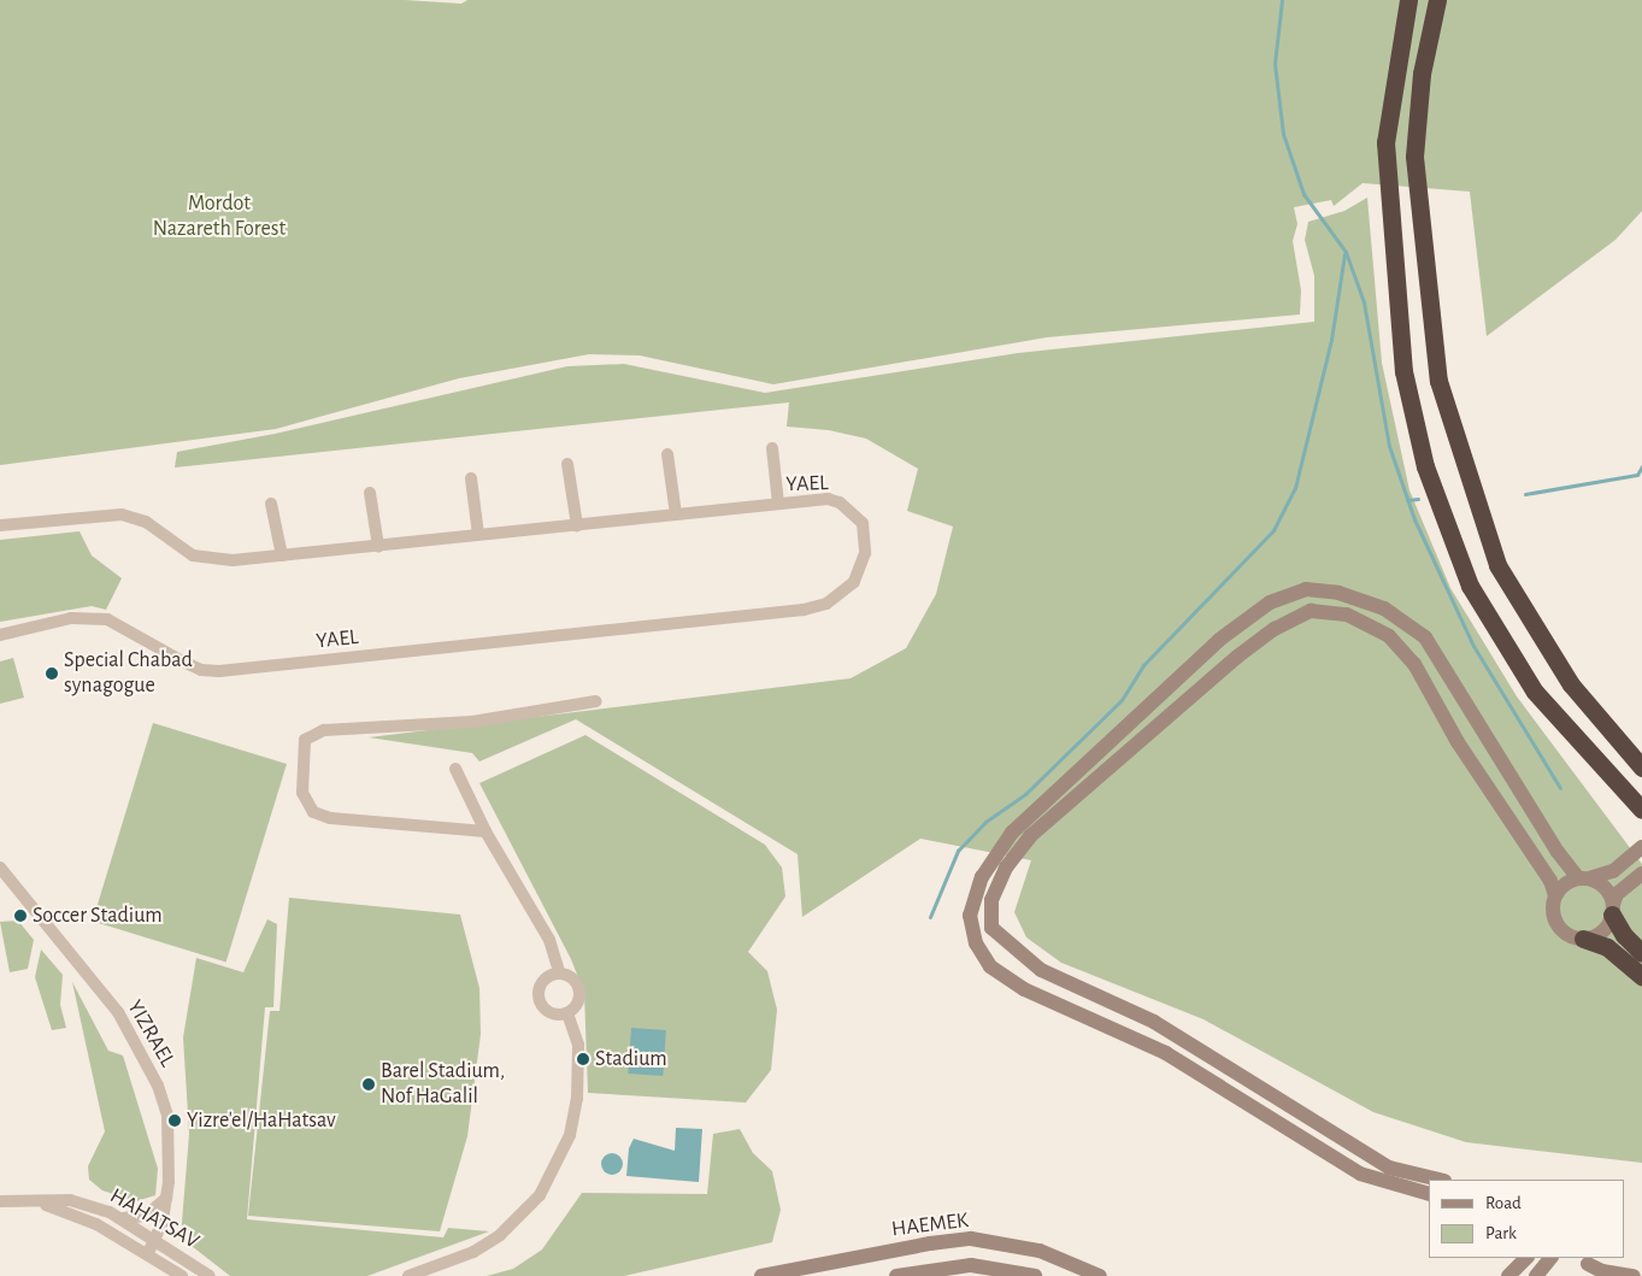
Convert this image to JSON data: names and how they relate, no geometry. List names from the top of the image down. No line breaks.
{"streets":{"street":["YAEL","YIZRAEL","HAHATSAV","HAEMEK"]},"crossings":[["YIZRAEL","HAHATSAV"]],"parks":["Mordot Nazareth Forest"],"places":["Special Chabad synagogue","Soccer Stadium","Stadium","Barel Stadium, Nof HaGalil","Yizre'el/HaHatsav"],"legend":["Road","Park"]}
